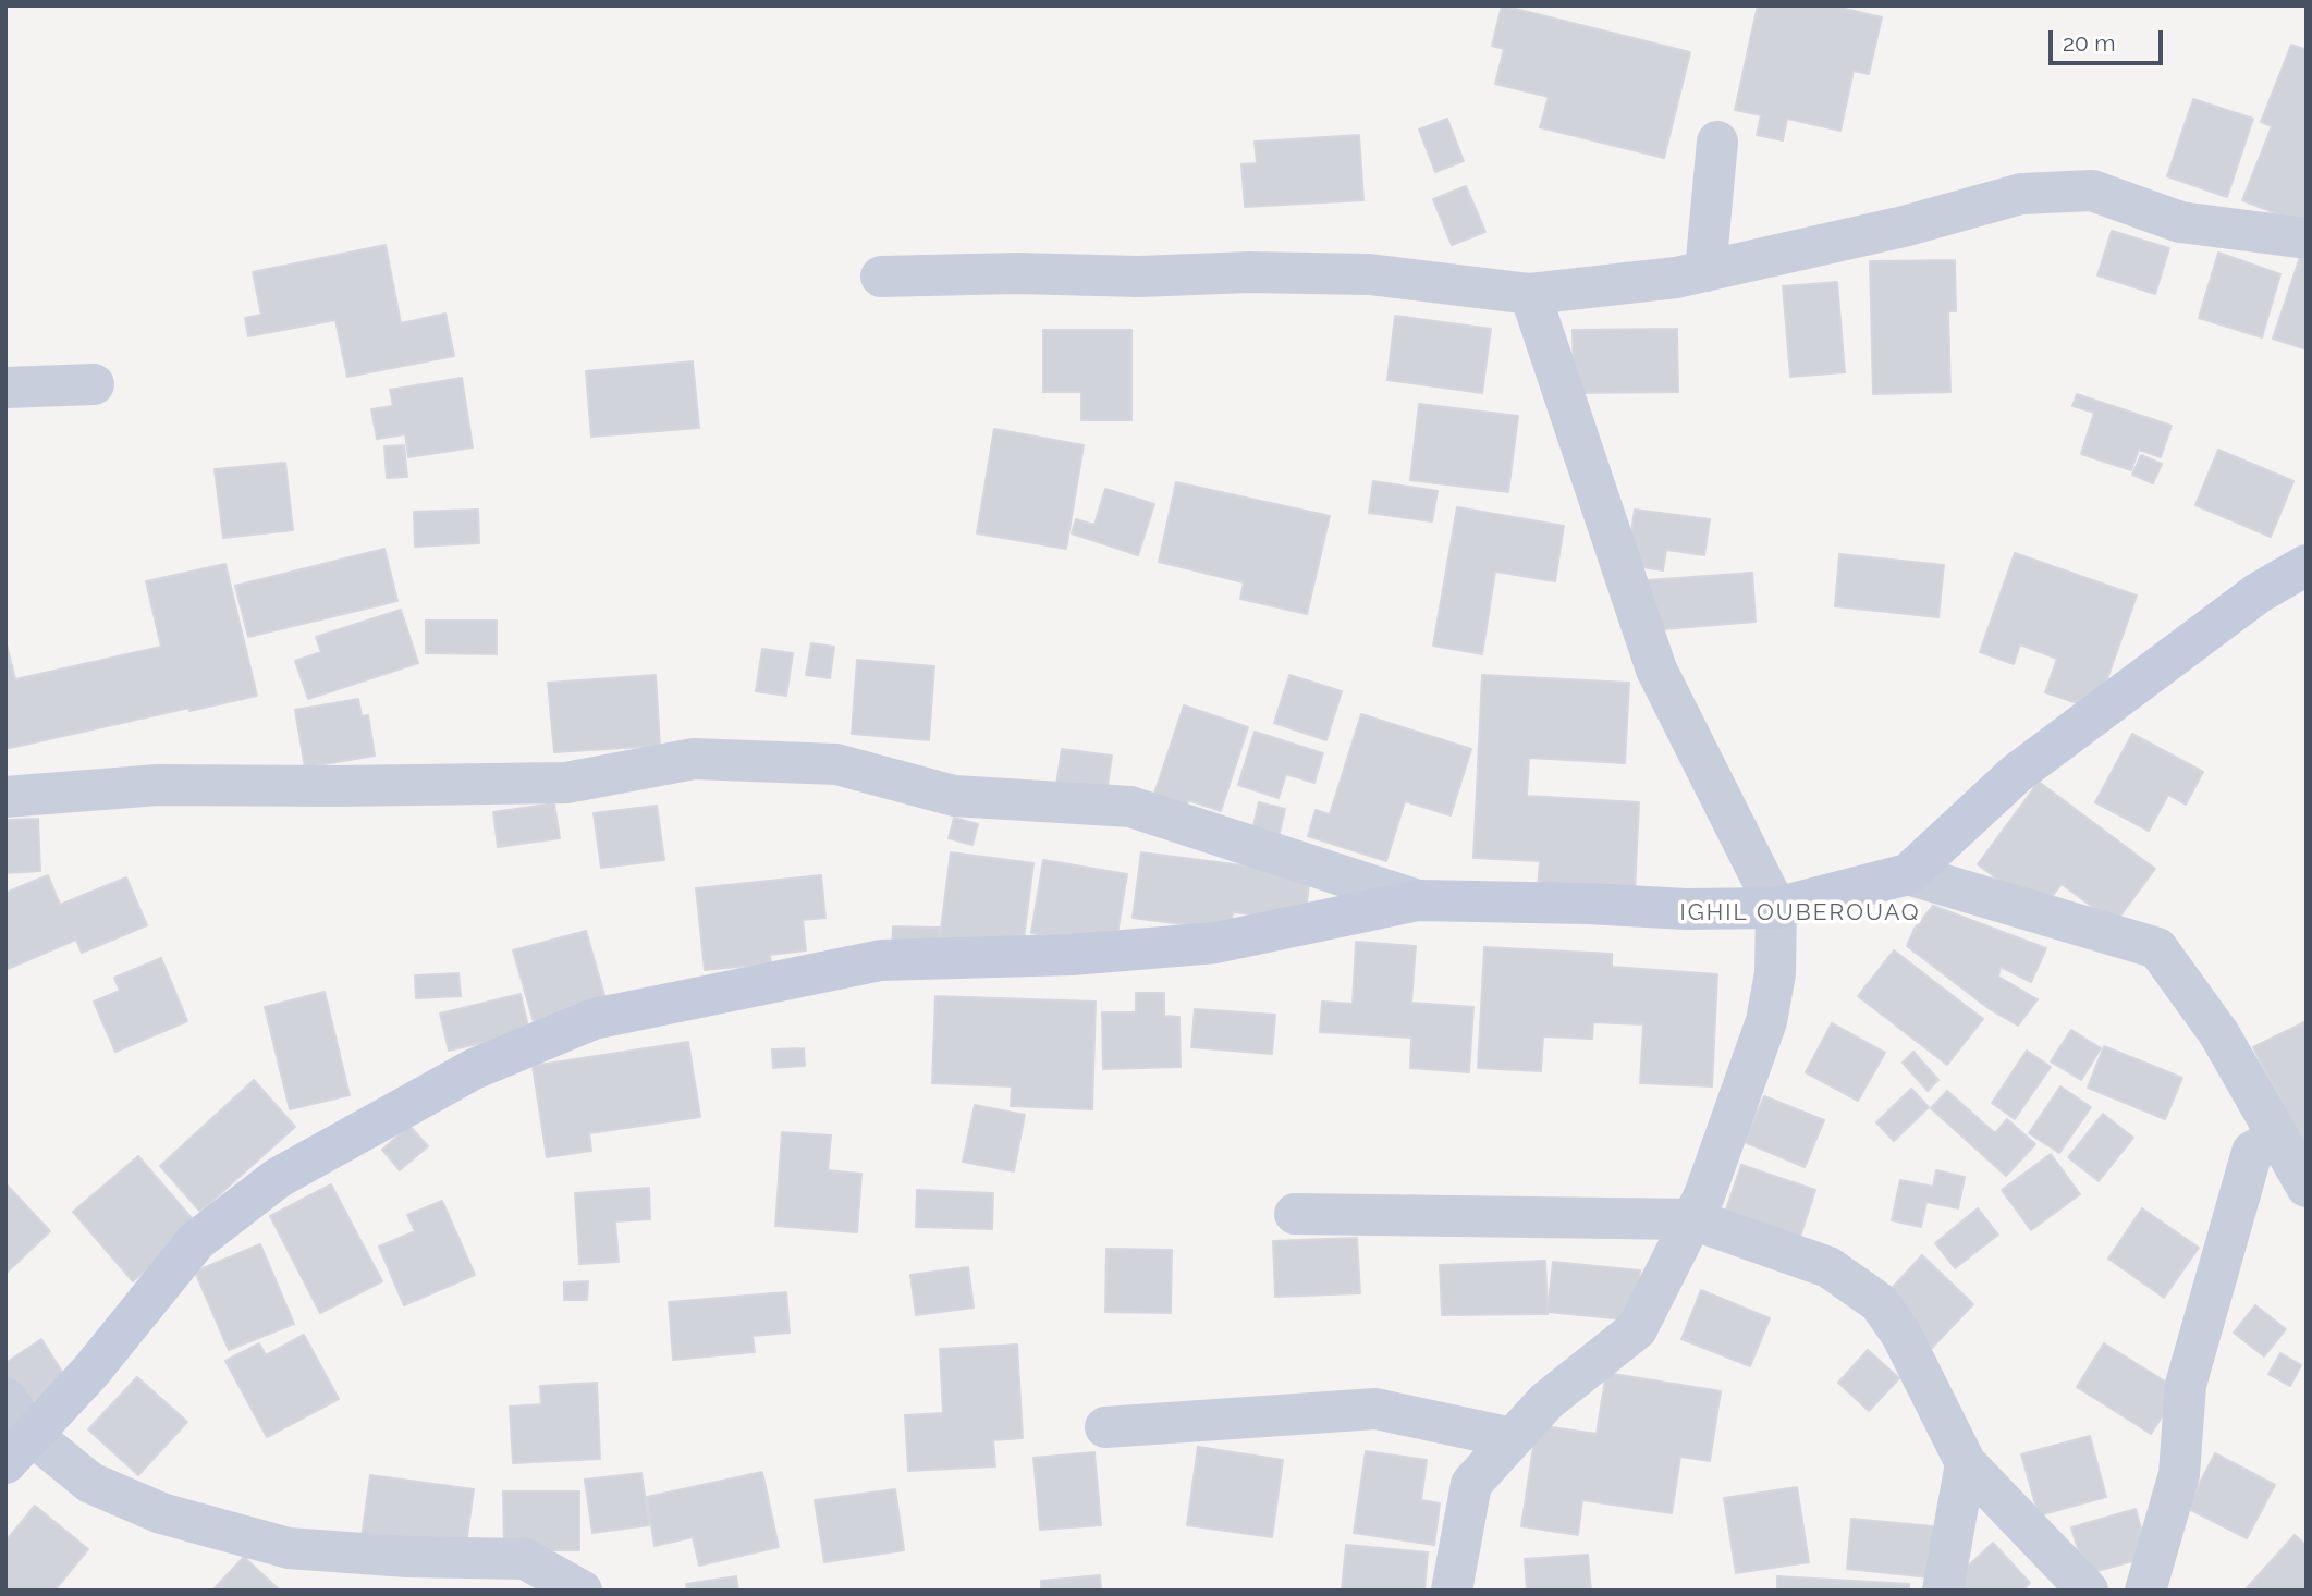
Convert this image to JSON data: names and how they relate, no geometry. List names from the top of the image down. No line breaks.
{"districts":["IGHIL OUBEROUAQ"],"scale_bar":"20 m"}
